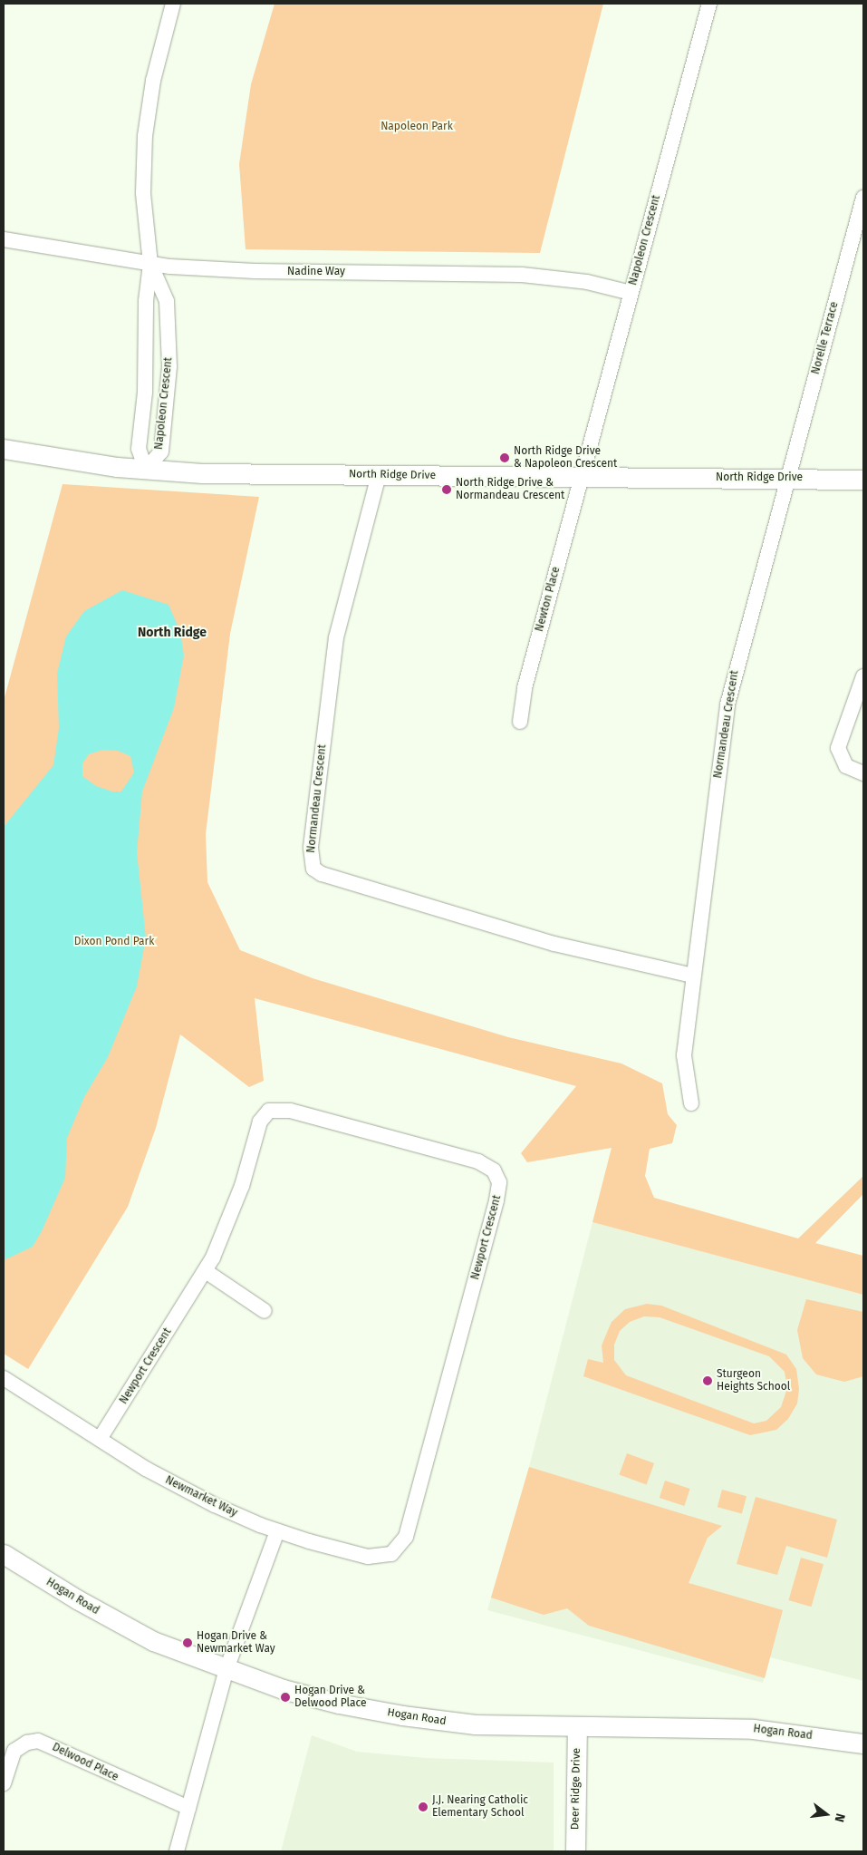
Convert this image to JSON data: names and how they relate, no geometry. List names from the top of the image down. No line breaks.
{"streets":{"street":["Napoleon Crescent","Nadine Way","Norelle Terrace","North Ridge Drive","Newton Place","Normandeau Crescent","Newport Crescent","Newmarket Way","Hogan Road","Delwood Place","Deer Ridge Drive"]},"crossings":[["Napoleon Crescent","Nadine Way"],["Napoleon Crescent","North Ridge Drive"],["Napoleon Crescent","Newton Place"],["Norelle Terrace","North Ridge Drive"],["Norelle Terrace","Normandeau Crescent"],["North Ridge Drive","Newton Place"],["North Ridge Drive","Normandeau Crescent"],["Newport Crescent","Newmarket Way"],["Hogan Road","Deer Ridge Drive"]],"districts":["North Ridge"],"parks":["Napoleon Park","Dixon Pond Park"],"places":["North Ridge Drive & Napoleon Crescent","North Ridge Drive & Normandeau Crescent","Sturgeon Heights School","Hogan Drive & Newmarket Way","Hogan Drive & Delwood Place","J.J. Nearing Catholic Elementary School"],"north":"right"}
